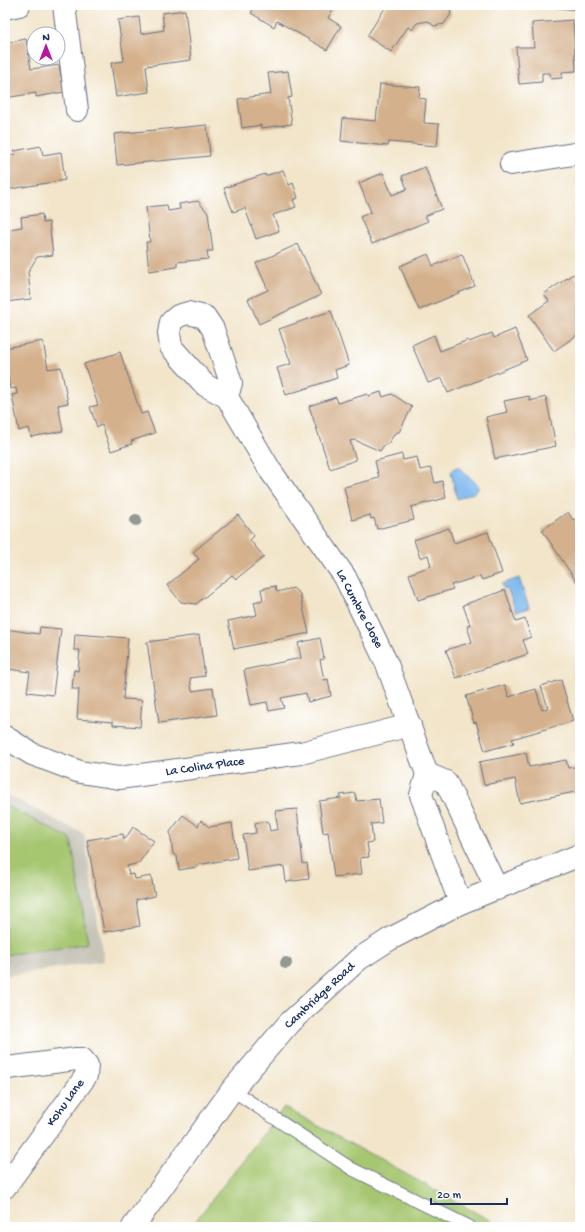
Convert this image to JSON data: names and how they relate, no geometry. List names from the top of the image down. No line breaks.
{"streets":{"street":["La Cumbre Close","La Colina Place","Cambridge Road","Kohu Lane"]},"crossings":[["La Cumbre Close","La Colina Place"]],"scale_bar":"20 m","north":"top"}
